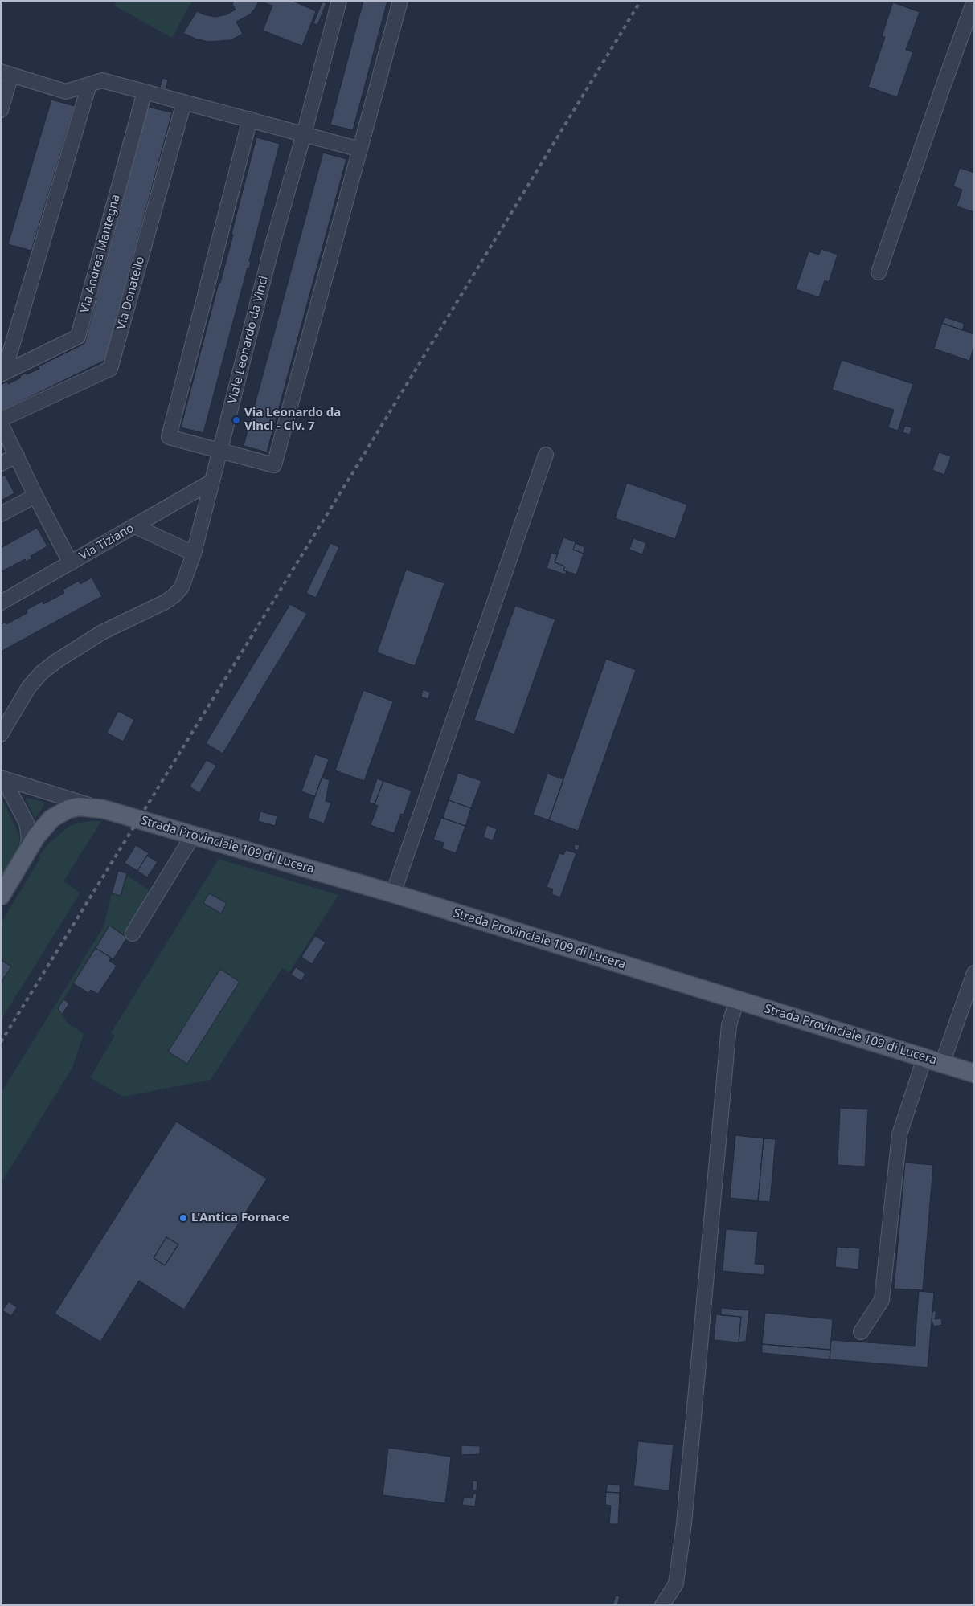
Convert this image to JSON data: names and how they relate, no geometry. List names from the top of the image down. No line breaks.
{"streets":{"main road":["Strada Provinciale 109 di Lucera"],"street":["Via Andrea Mantegna","Via Donatello","Viale Leonardo da Vinci","Via Tiziano"]},"crossings":[["Viale Leonardo da Vinci","Via Tiziano"]],"places":["Via Leonardo da Vinci - Civ. 7","L'Antica Fornace"]}
